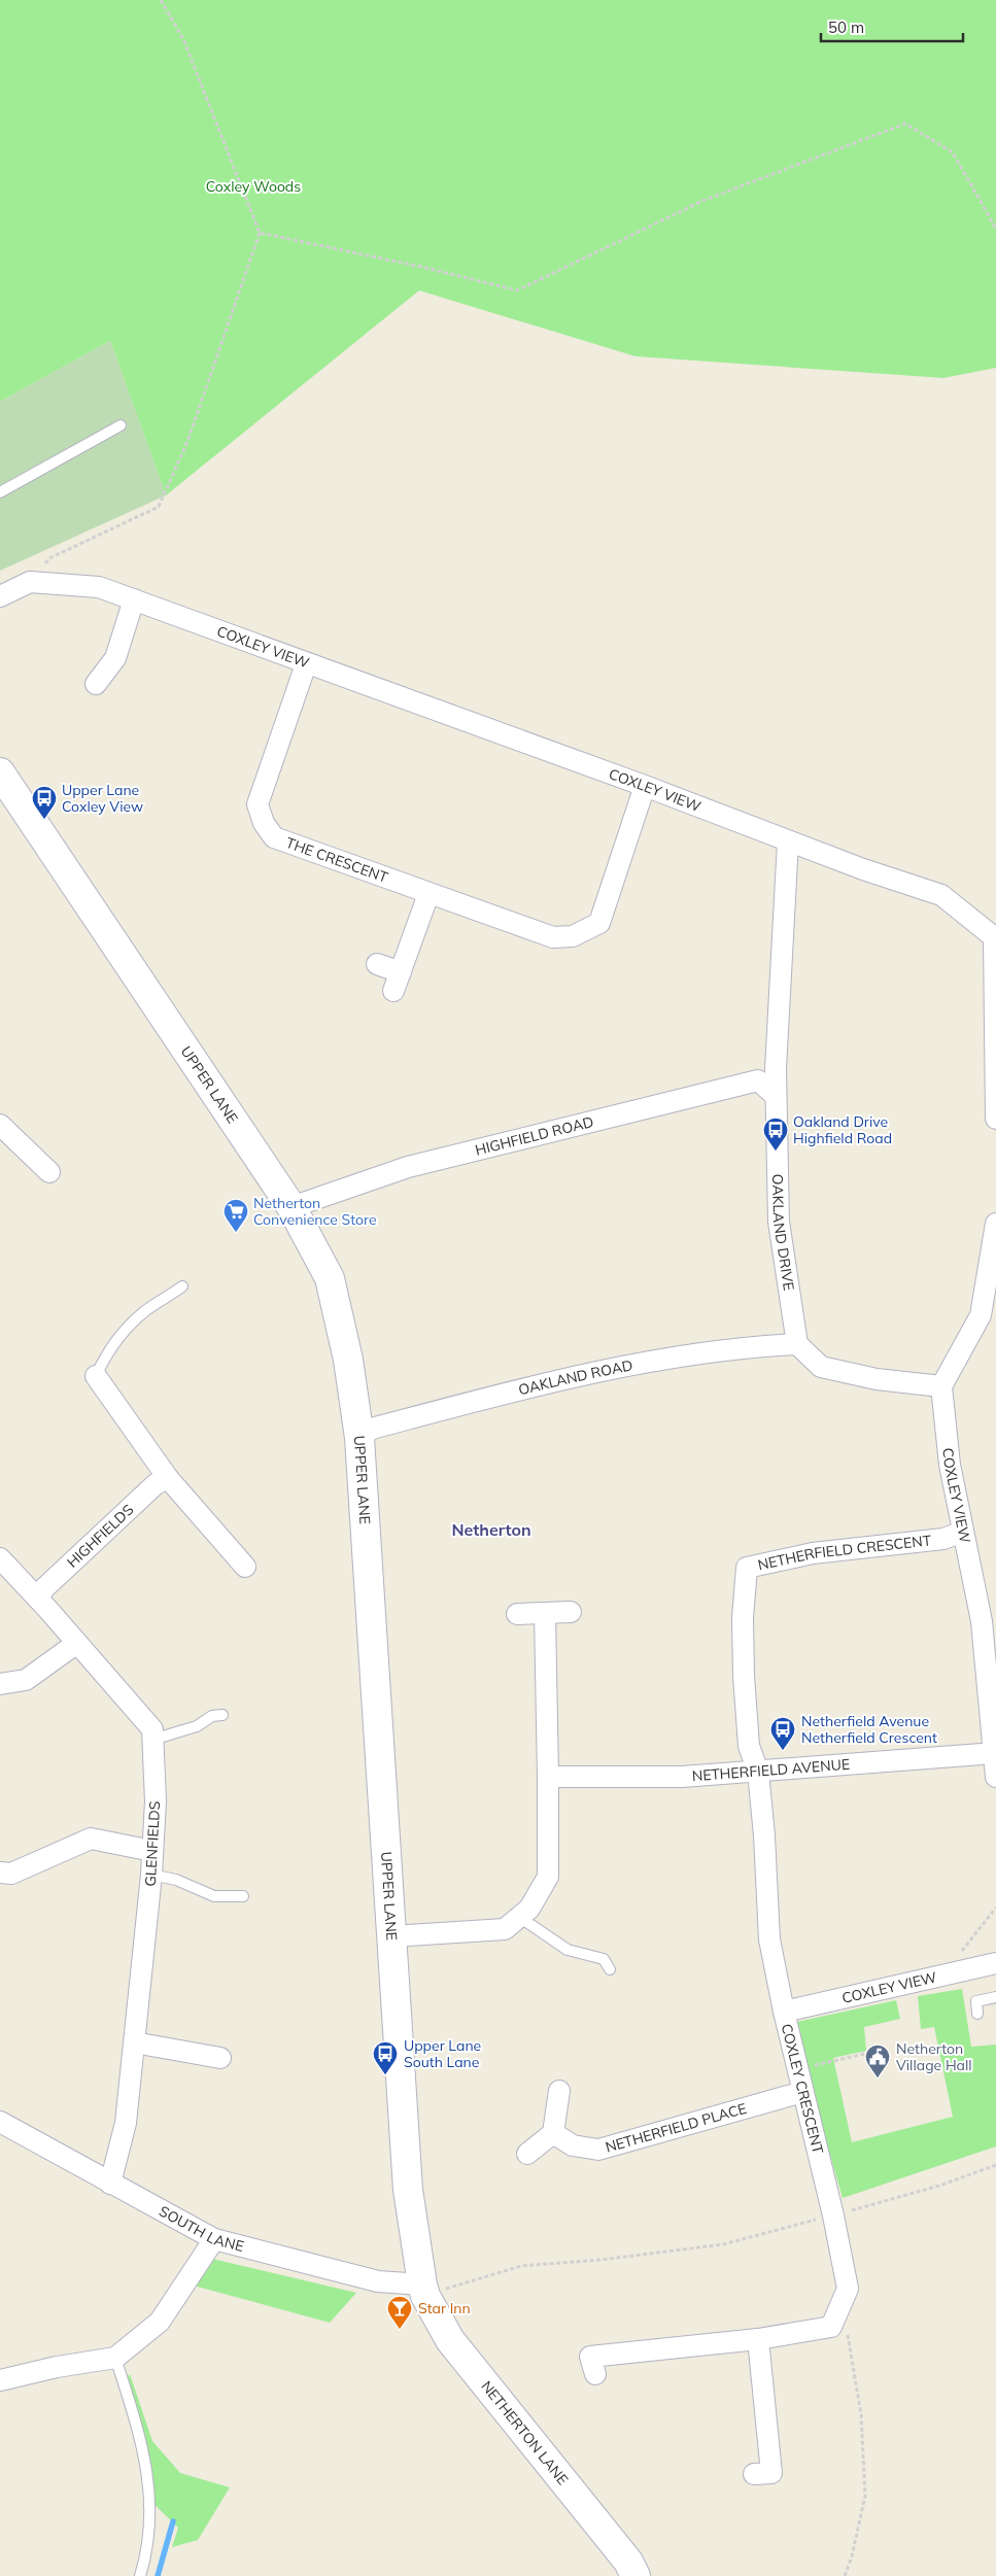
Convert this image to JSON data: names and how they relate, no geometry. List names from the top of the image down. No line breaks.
{"streets":{"main road":["UPPER LANE","NETHERTON LANE"],"street":["COXLEY VIEW","THE CRESCENT","HIGHFIELD ROAD","OAKLAND DRIVE","OAKLAND ROAD","HIGHFIELDS","NETHERFIELD CRESCENT","NETHERFIELD AVENUE","GLENFIELDS","COXLEY CRESCENT","NETHERFIELD PLACE","SOUTH LANE"]},"crossings":[["COXLEY VIEW","THE CRESCENT"],["COXLEY VIEW","OAKLAND DRIVE"],["COXLEY VIEW","NETHERFIELD CRESCENT"],["COXLEY VIEW","NETHERFIELD AVENUE"],["COXLEY VIEW","COXLEY CRESCENT"],["UPPER LANE","HIGHFIELD ROAD"],["UPPER LANE","OAKLAND ROAD"],["UPPER LANE","SOUTH LANE"],["UPPER LANE","NETHERTON LANE"],["HIGHFIELD ROAD","OAKLAND DRIVE"],["OAKLAND DRIVE","OAKLAND ROAD"],["HIGHFIELDS","GLENFIELDS"],["NETHERFIELD CRESCENT","NETHERFIELD AVENUE"],["NETHERFIELD CRESCENT","COXLEY CRESCENT"],["NETHERFIELD AVENUE","COXLEY CRESCENT"],["GLENFIELDS","SOUTH LANE"],["COXLEY CRESCENT","NETHERFIELD PLACE"],["SOUTH LANE","NETHERTON LANE"]],"districts":["Netherton"],"parks":["Coxley Woods"],"places":{"bus stop":["Upper Lane Coxley View","Oakland Drive Highfield Road","Netherfield Avenue Netherfield Crescent","Upper Lane South Lane"],"supermarket":["Netherton Convenience Store"],"public building":["Netherton Village Hall"],"bar":["Star Inn"]},"scale_bar":"50 m"}
